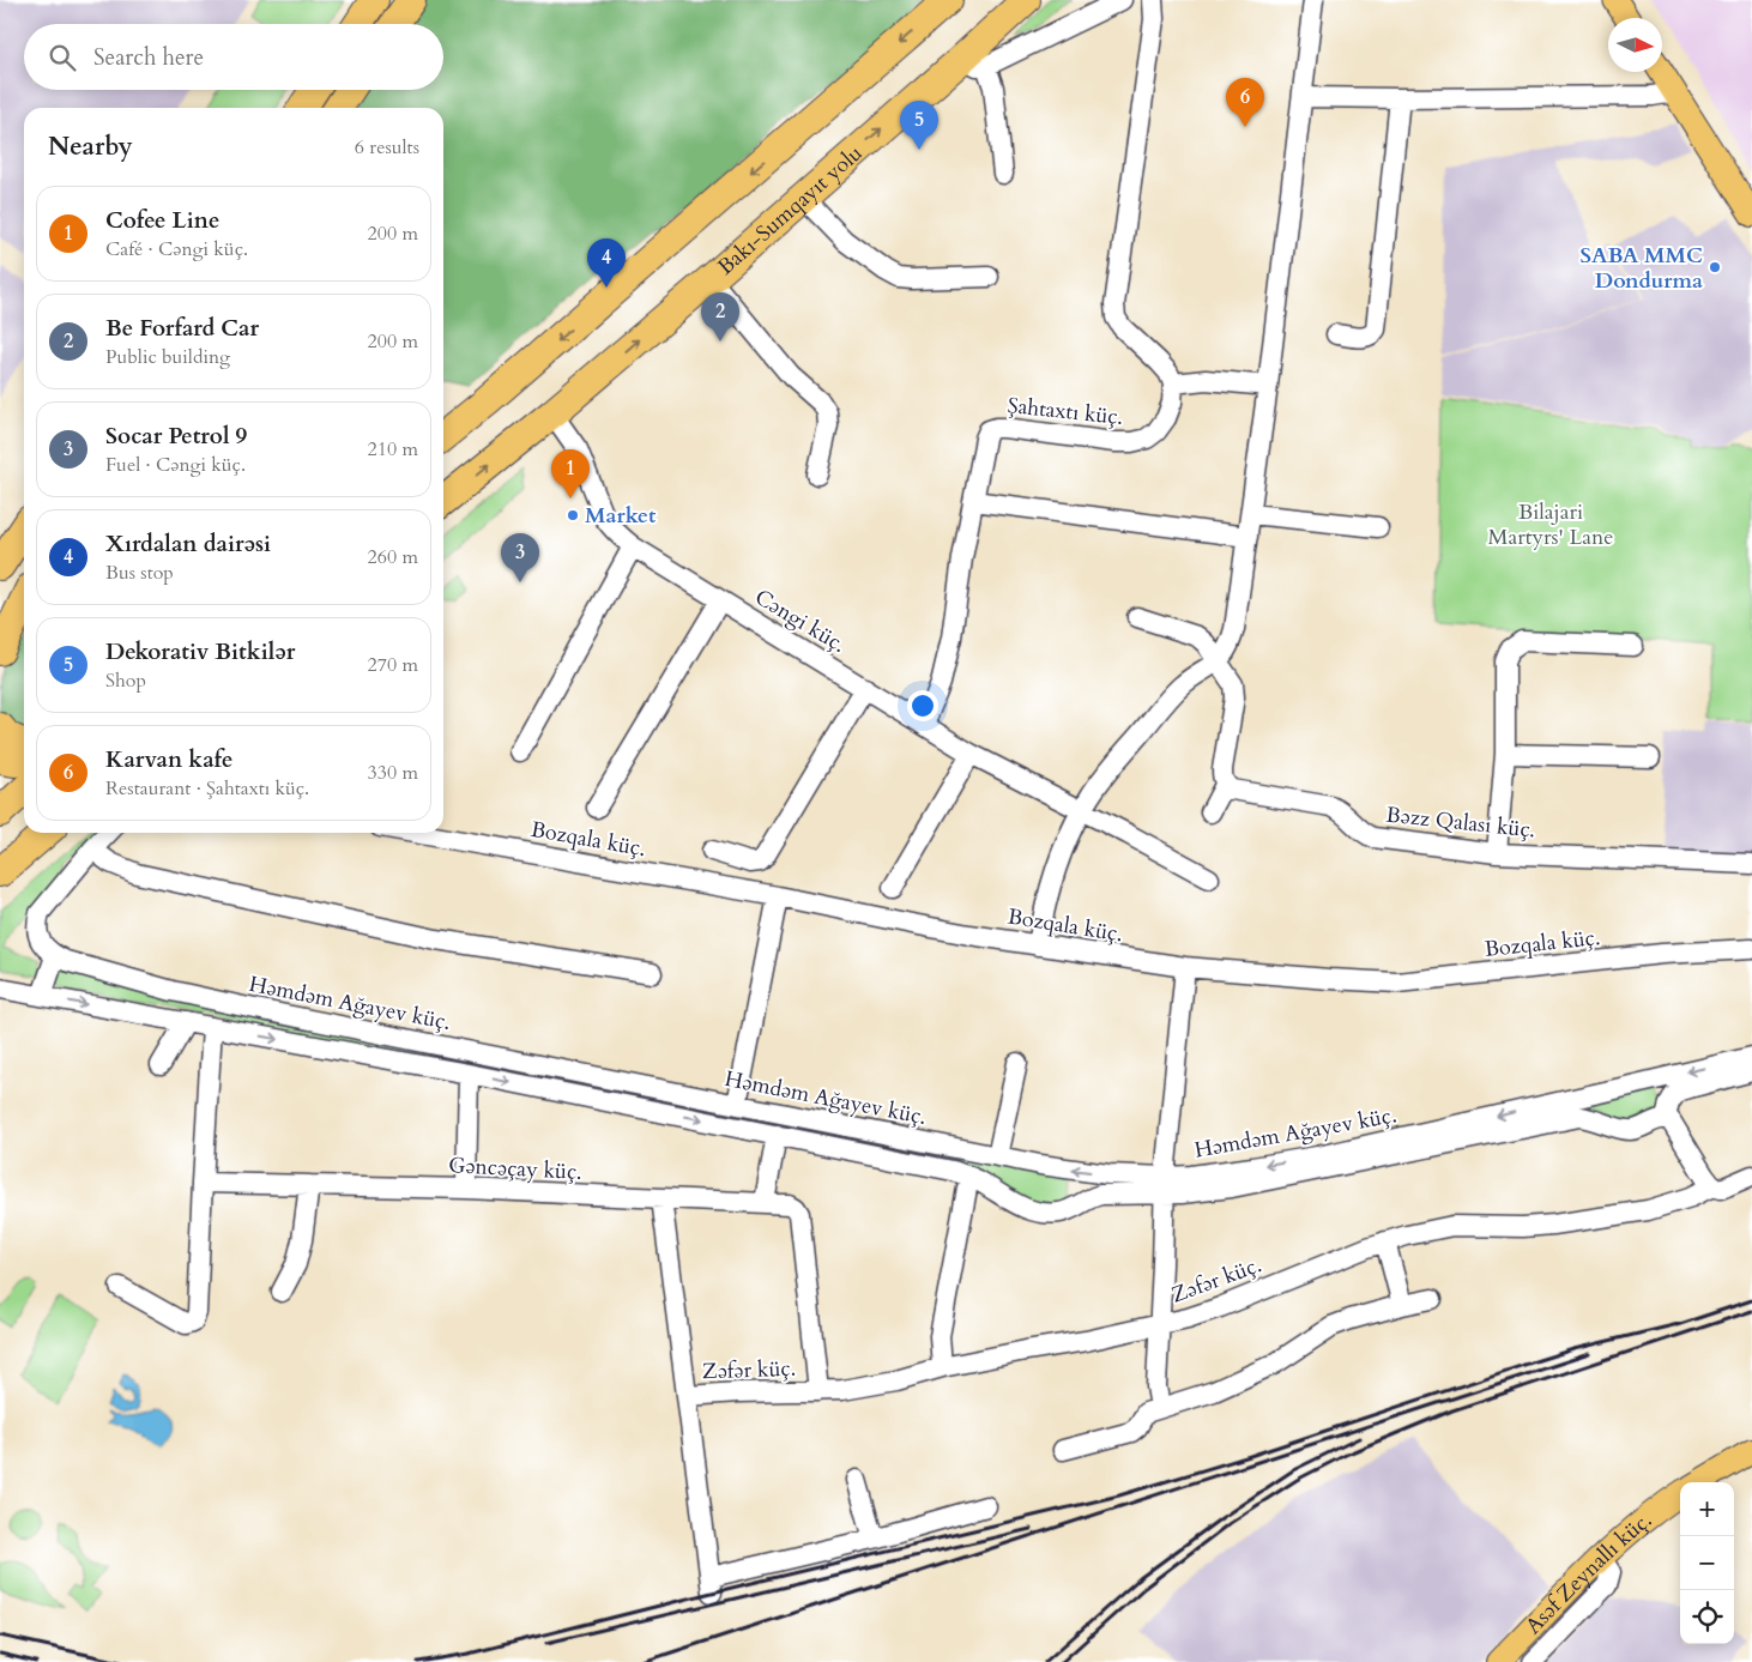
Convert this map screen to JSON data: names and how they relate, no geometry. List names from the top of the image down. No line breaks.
{"streets":{"highway":["Bakı-Sumqayıt yolu"],"main road":["Asəf Zeynallı küç."],"street":["Şahtaxtı küç.","Cəngi küç.","Bəzz Qalası küç.","Bozqala küç.","Həmdəm Ağayev küç.","Gəncəçay küç.","Zəfər küç."]},"crossings":[["Bakı-Sumqayıt yolu","Cəngi küç."],["Şahtaxtı küç.","Cəngi küç."],["Gəncəçay küç.","Zəfər küç."]],"parks":["Bilajari Martyrs' Lane"],"places":["SABA MMC Dondurma","Market"],"north":"right","page":{"search":"Search here","pins":["6","5","4","2","1","3"],"heading":["Nearby","6 results"],"list":[{"mark":"1","name":"Cofee Line","note":"Café · Cəngi küç.","value":"200 m"},{"mark":"2","name":"Be Forfard Car","note":"Public building","value":"200 m"},{"mark":"3","name":"Socar Petrol 9","note":"Fuel · Cəngi küç.","value":"210 m"},{"mark":"4","name":"Xırdalan dairəsi","note":"Bus stop","value":"260 m"},{"mark":"5","name":"Dekorativ Bitkilər","note":"Shop","value":"270 m"},{"mark":"6","name":"Karvan kafe","note":"Restaurant · Şahtaxtı küç.","value":"330 m"}],"map_buttons":["+","−"]}}
